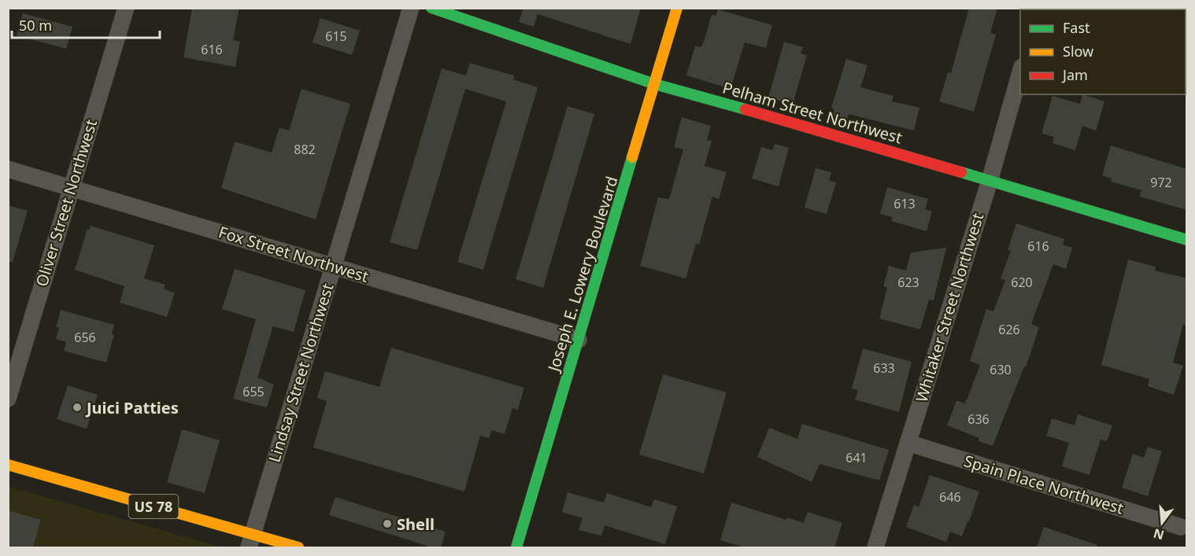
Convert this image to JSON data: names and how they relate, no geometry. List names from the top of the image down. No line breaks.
{"streets":{"main road":["Pelham Street Northwest","Joseph E. Lowery Boulevard","US 78"],"street":["Oliver Street Northwest","Fox Street Northwest","Whitaker Street Northwest","Lindsay Street Northwest","Spain Place Northwest"]},"crossings":[["Pelham Street Northwest","Joseph E. Lowery Boulevard"],["Pelham Street Northwest","Whitaker Street Northwest"],["Oliver Street Northwest","Fox Street Northwest"],["Fox Street Northwest","Joseph E. Lowery Boulevard"],["Fox Street Northwest","Lindsay Street Northwest"],["Whitaker Street Northwest","Spain Place Northwest"],["Lindsay Street Northwest","US 78"]],"places":["Juici Patties","Shell"],"house_numbers":["615","616","882","972","613","616","623","620","626","656","633","630","655","636","641","646"],"legend":["Fast","Slow","Jam"],"scale_bar":"50 m","north":"bottom"}
